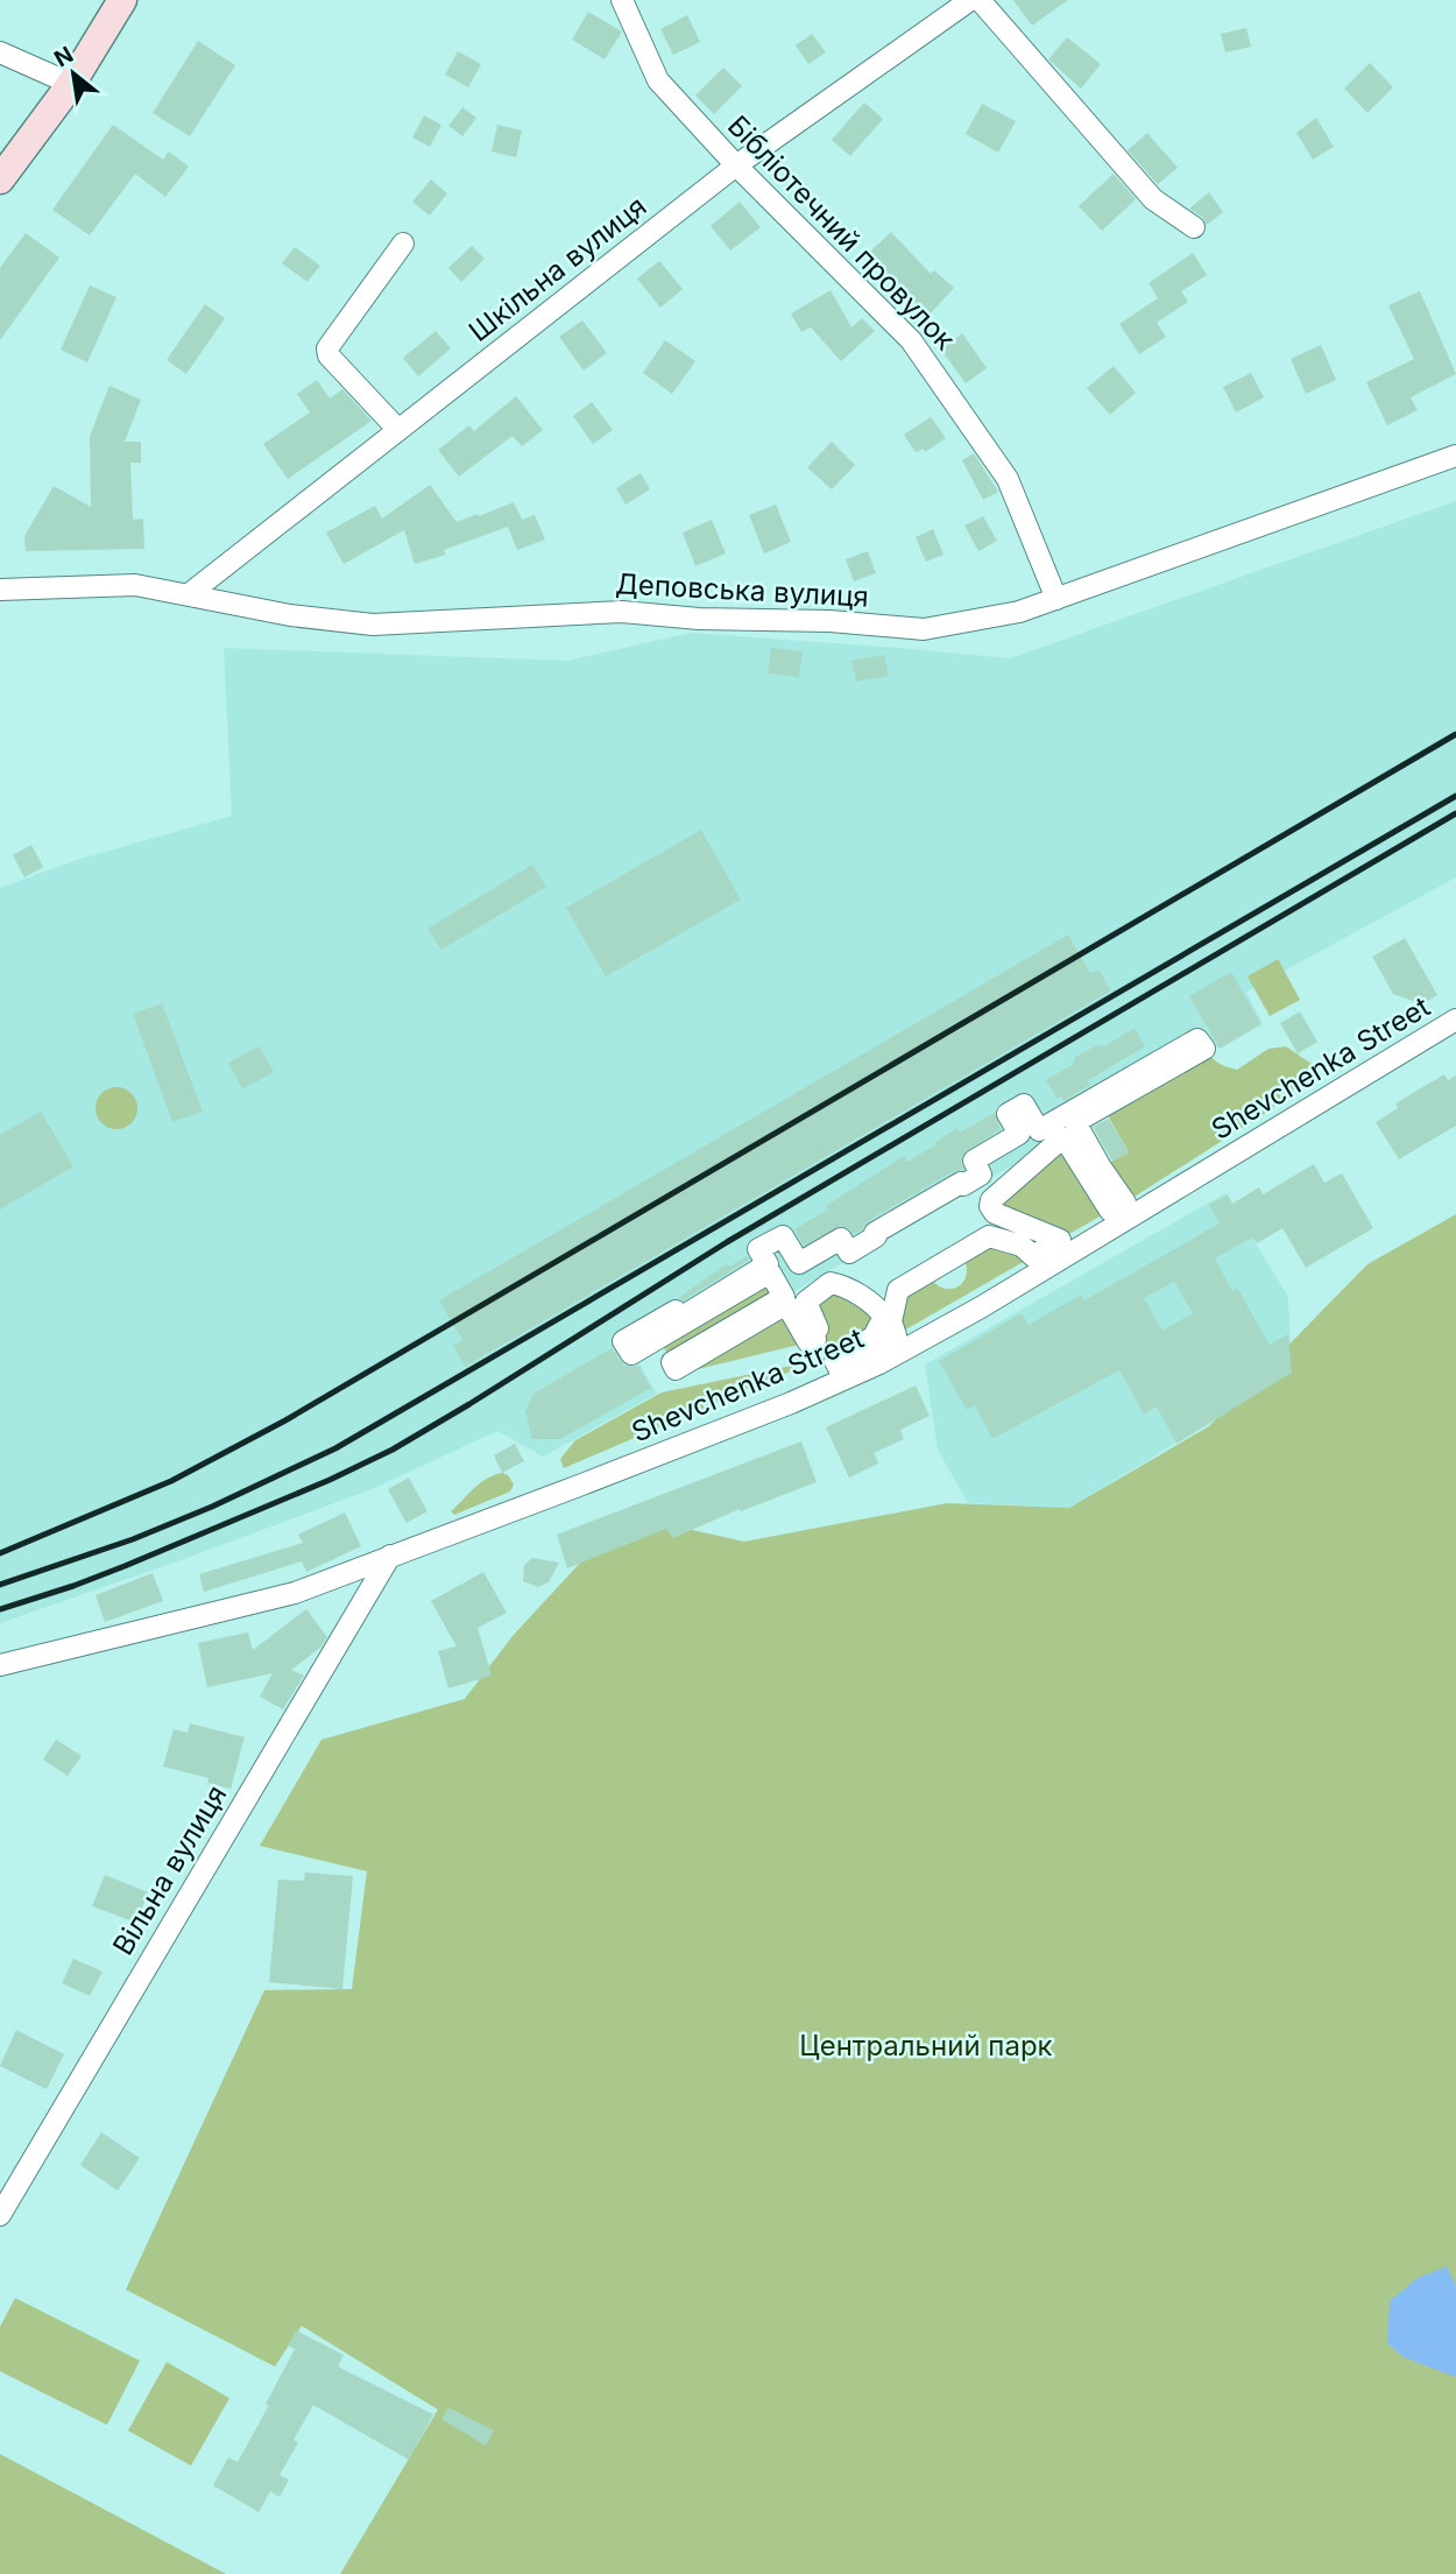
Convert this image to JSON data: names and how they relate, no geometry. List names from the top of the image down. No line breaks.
{"streets":{"street":["Бібліотечний провулок","Шкільна вулиця","Деповська вулиця","Shevchenka Street","Вільна вулиця"]},"crossings":[["Бібліотечний провулок","Шкільна вулиця"],["Бібліотечний провулок","Деповська вулиця"],["Шкільна вулиця","Деповська вулиця"],["Shevchenka Street","Вільна вулиця"]],"parks":["Центральний парк"],"north":"top left"}
